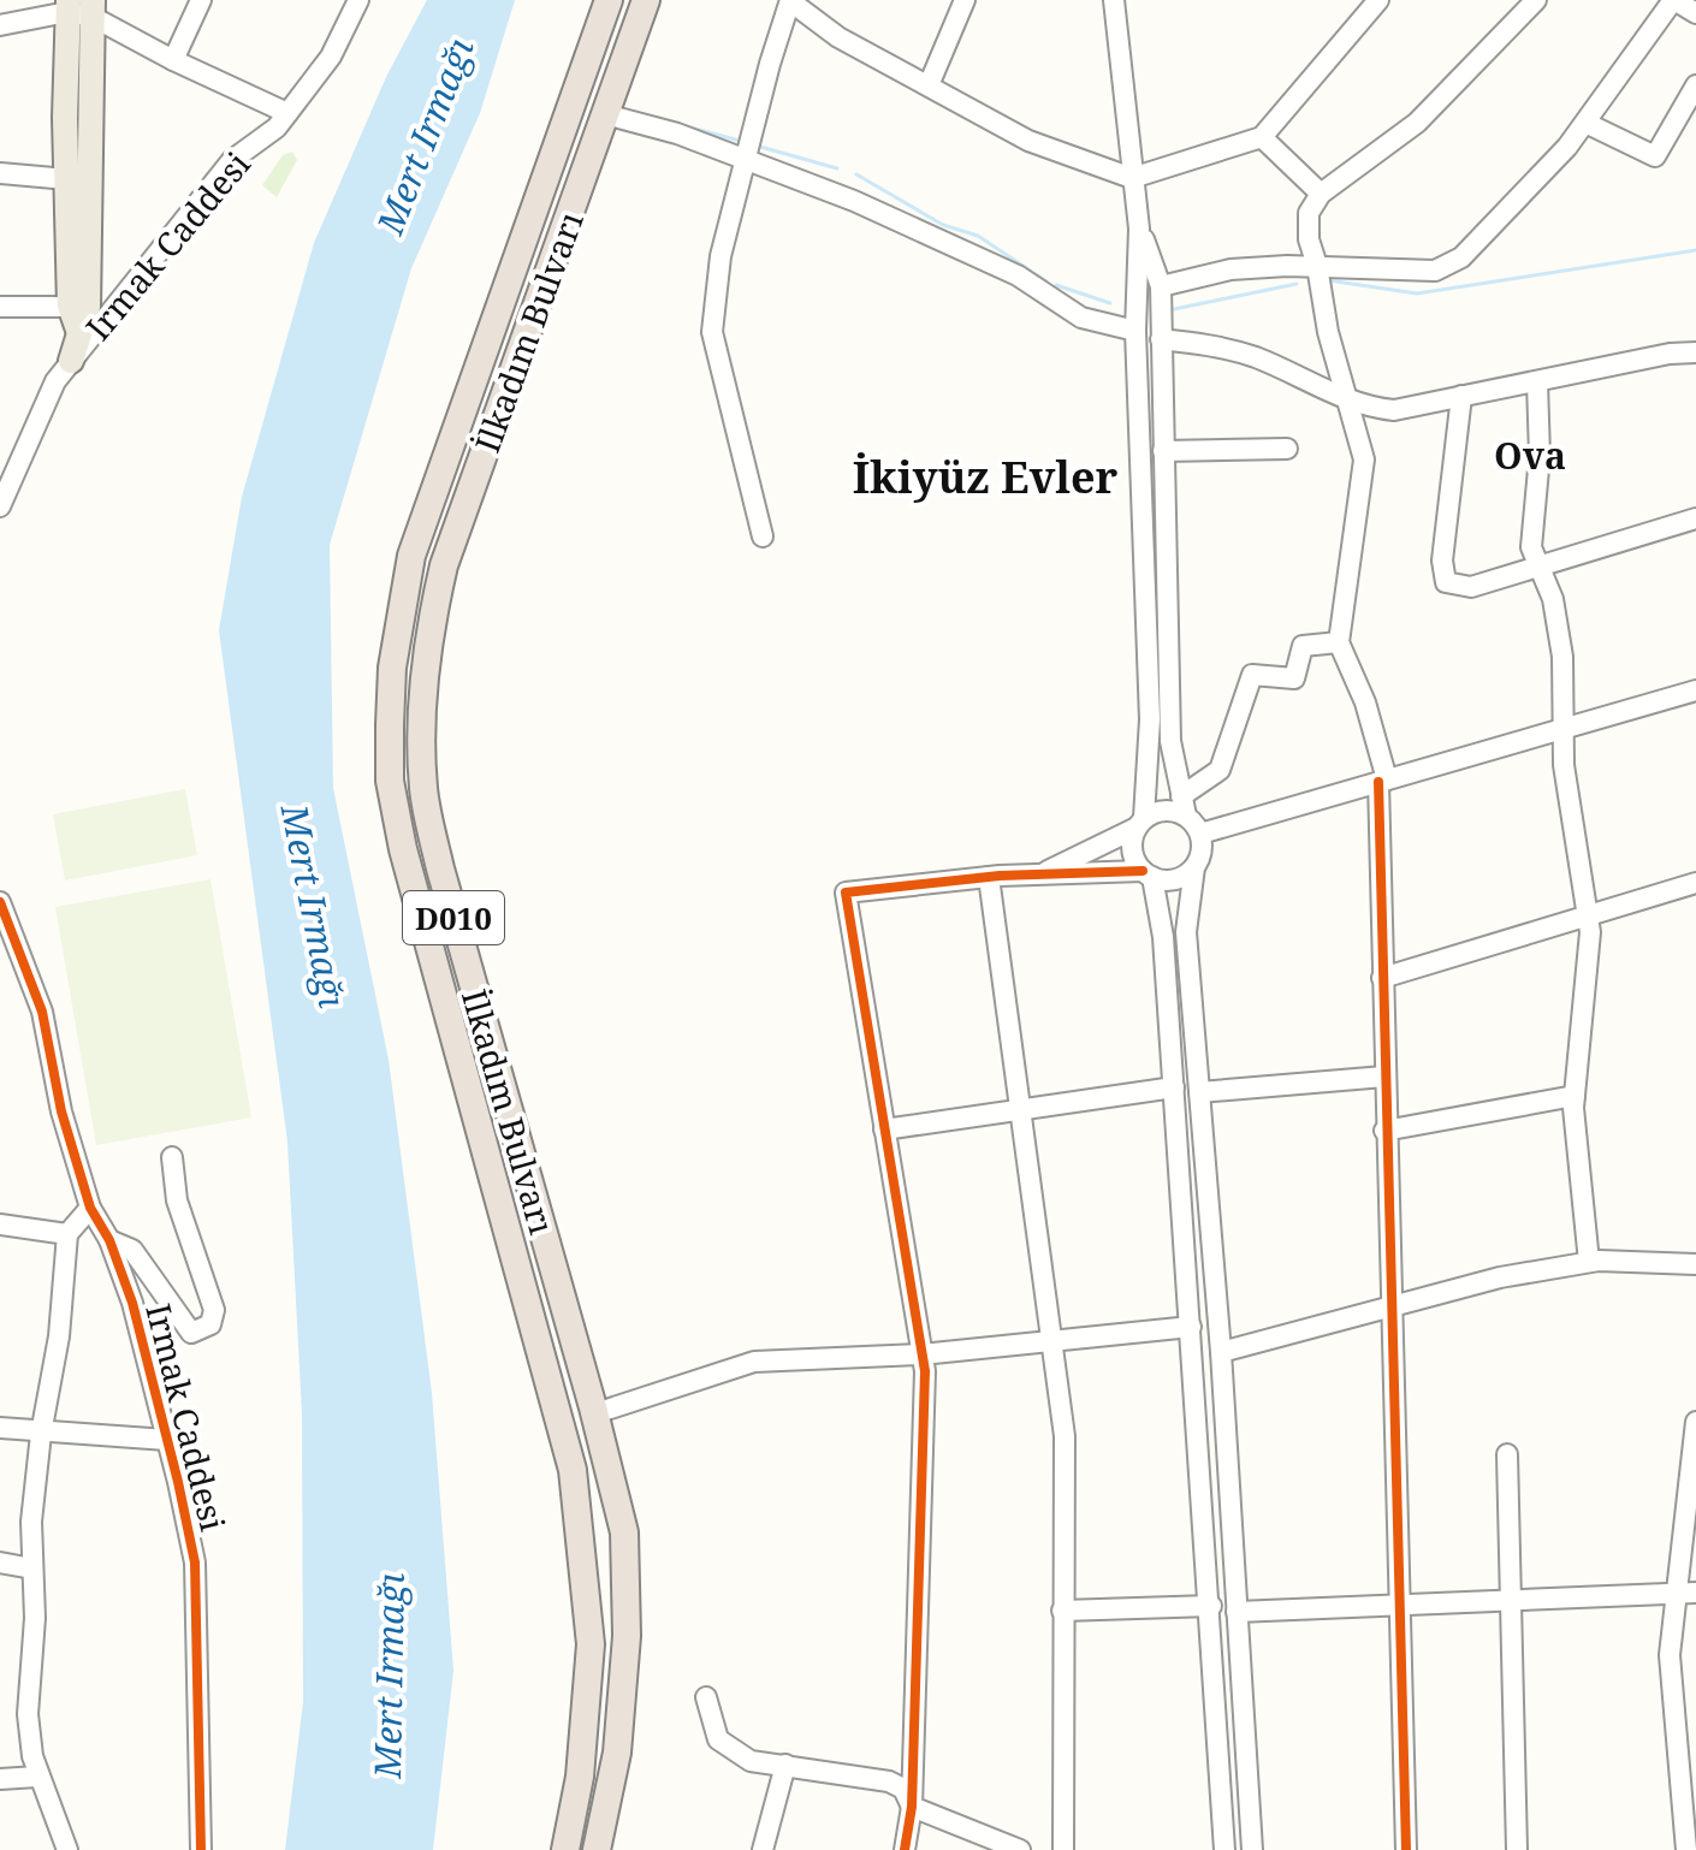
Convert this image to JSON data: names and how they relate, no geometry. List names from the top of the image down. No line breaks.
{"streets":{"highway":["İlkadım Bulvarı","D010"],"street":["Irmak Caddesi"]},"districts":["Ova","İkiyüz Evler"],"water":["Mert Irmağı"]}
